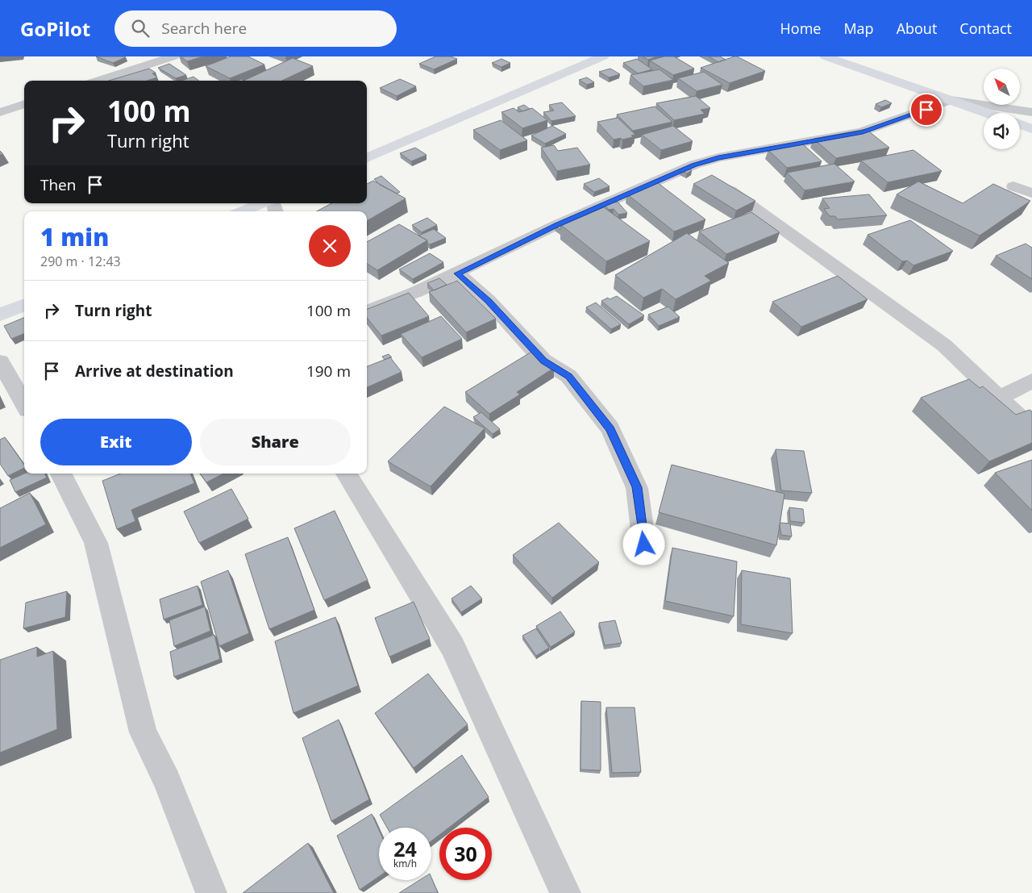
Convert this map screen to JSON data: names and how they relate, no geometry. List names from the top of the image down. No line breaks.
{"north":"top left","page":{"header":"GoPilot","search":"Search here","nav":["Home","Map","About","Contact"],"turn":["100 m","Turn right"],"then":"Then","heading":["1 min","290 m · 12:43"],"list":[{"name":"Turn right","value":"100 m"},{"name":"Arrive at destination","value":"190 m"}],"buttons":["Exit","Share"],"speed":"24 km/h","limit":"30"}}
